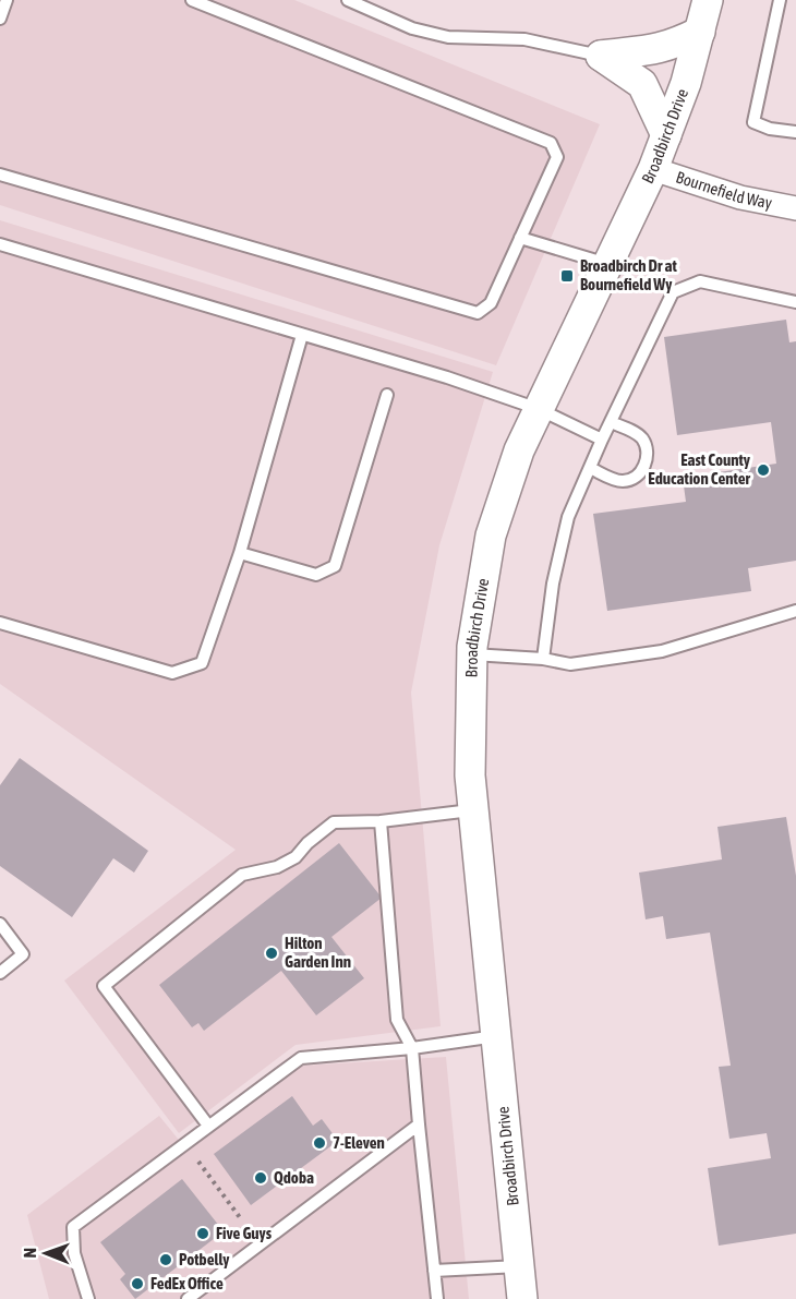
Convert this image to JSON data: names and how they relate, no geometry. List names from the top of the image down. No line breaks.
{"streets":{"street":["Broadbirch Drive","Bournefield Way"]},"crossings":[["Broadbirch Drive","Bournefield Way"]],"places":{"transit":["Broadbirch Dr at Bournefield Wy"],"other":["East County Education Center","Hilton Garden Inn","7-Eleven","Qdoba","Five Guys","Potbelly","FedEx Office"]},"north":"left"}
